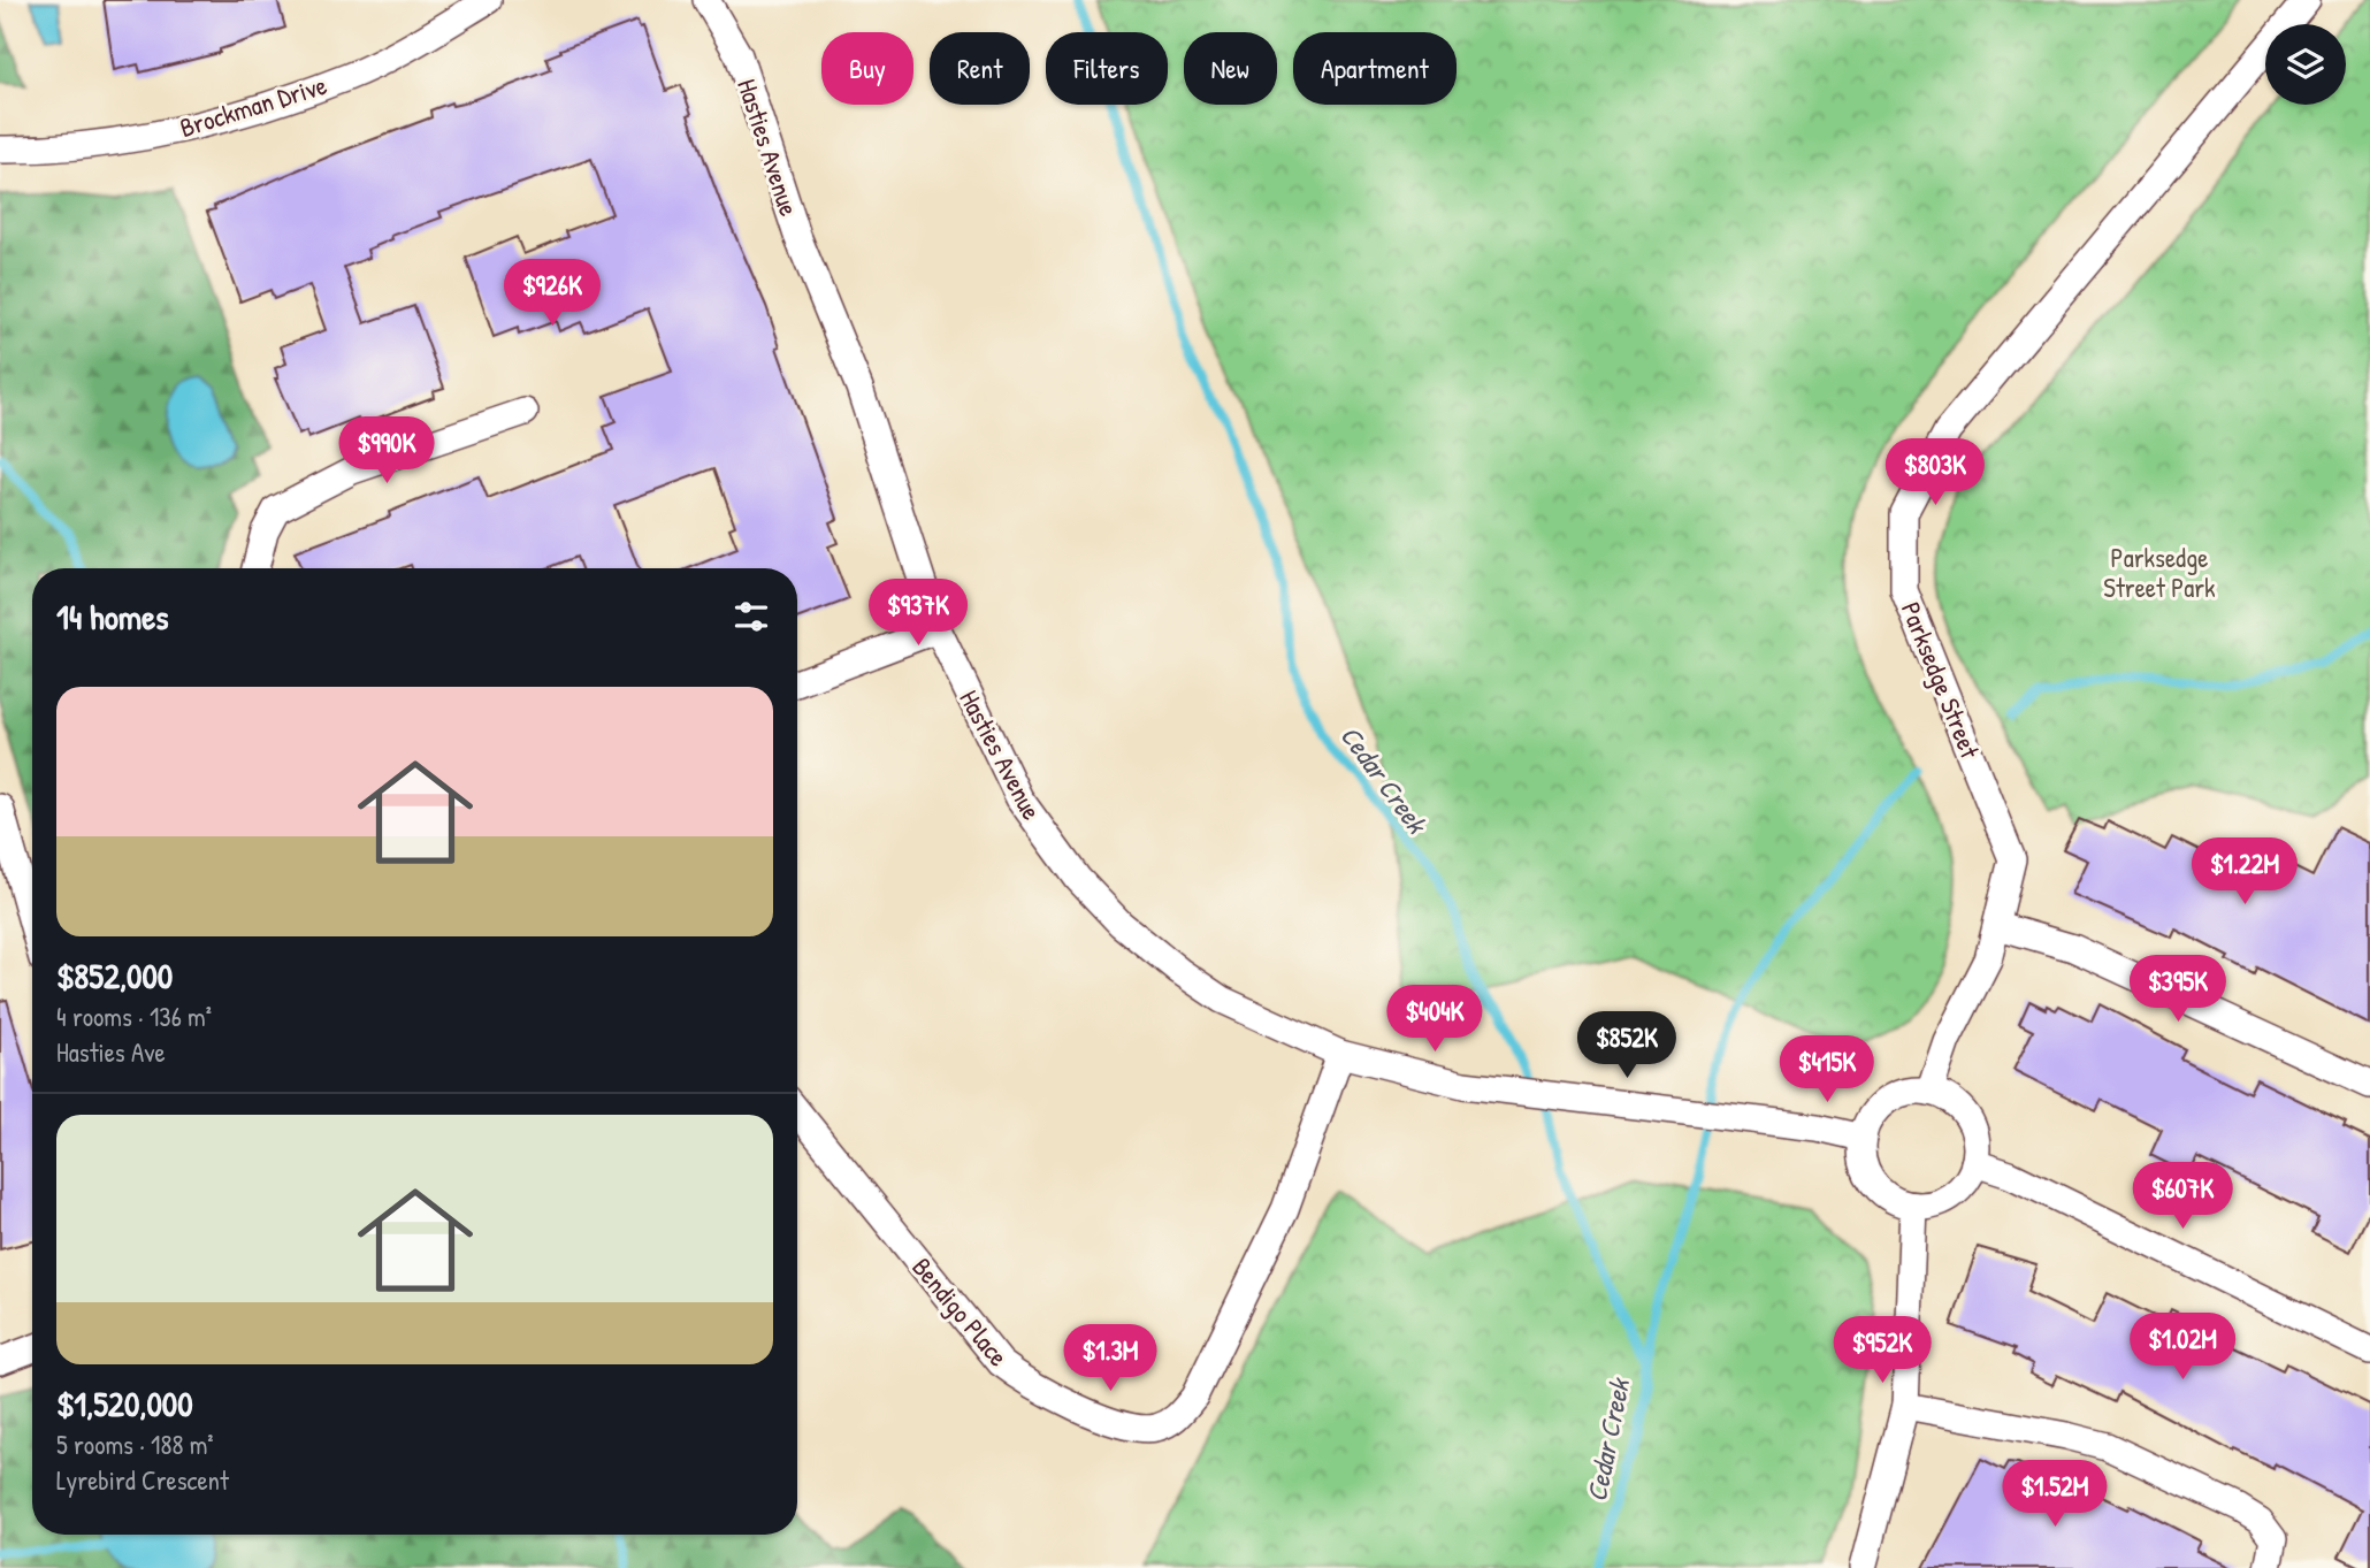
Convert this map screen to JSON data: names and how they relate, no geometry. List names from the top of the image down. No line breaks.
{"streets":{"street":["Brockman Drive","Hasties Avenue","Parksedge Street","Bendigo Place"]},"crossings":[["Hasties Avenue","Parksedge Street"],["Hasties Avenue","Bendigo Place"]],"water":["Cedar Creek"],"parks":["Parksedge Street Park"],"page":{"chip":["Buy","Rent","Filters","New","Apartment"],"price":["$926K","$990K","$803K","$937K","$1.22M","$395K","$404K","$852K","$415K","$607K","$1.02M","$952K","$1.3M","$1.52M"],"heading":"14 homes","list":[{"name":"$852,000","note":"4 rooms · 136 m² · Hasties Ave"},{"name":"$1,520,000","note":"5 rooms · 188 m² · Lyrebird Crescent"}]}}
